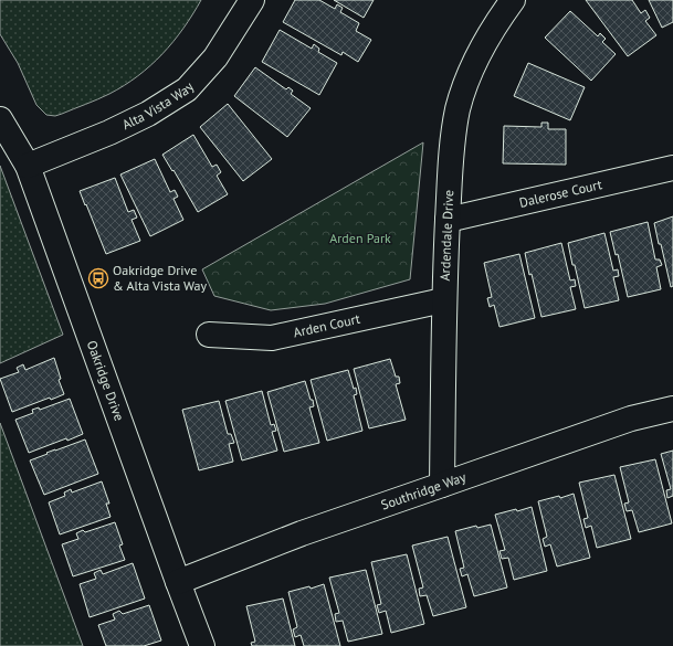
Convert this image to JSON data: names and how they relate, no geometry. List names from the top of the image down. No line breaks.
{"streets":{"street":["Alta Vista Way","Dalerose Court","Ardendale Drive","Arden Court","Oakridge Drive","Southridge Way"]},"crossings":[["Alta Vista Way","Oakridge Drive"],["Dalerose Court","Ardendale Drive"],["Ardendale Drive","Arden Court"],["Ardendale Drive","Southridge Way"],["Oakridge Drive","Southridge Way"]],"parks":["Arden Park"],"places":{"bus stop":["Oakridge Drive & Alta Vista Way"]}}
